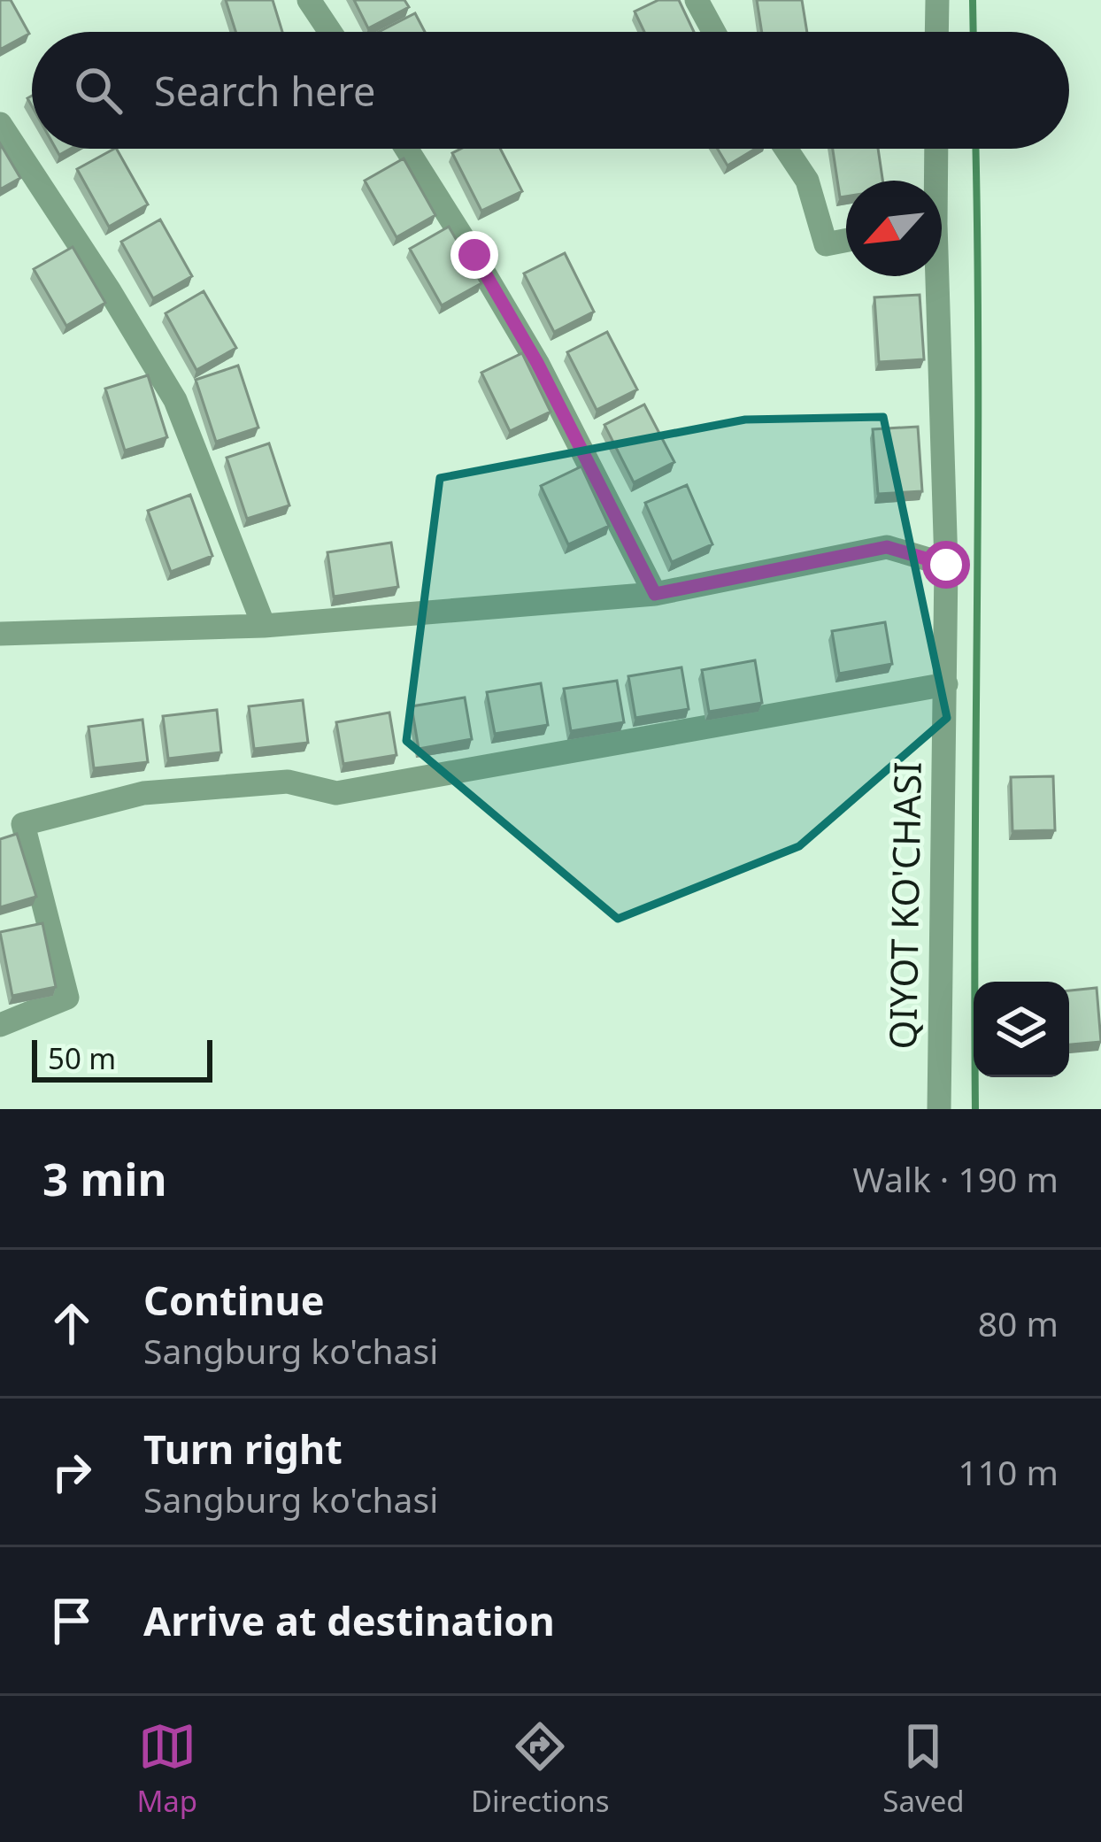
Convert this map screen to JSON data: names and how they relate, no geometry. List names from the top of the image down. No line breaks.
{"streets":{"street":["QIYOT KO'CHASI"]},"scale_bar":"50 m","north":"bottom left","page":{"search":"Search here","scale":"50 m","heading":["3 min","Walk · 190 m"],"list":[["Continue","Sangburg ko'chasi","80 m"],["Turn right","Sangburg ko'chasi","110 m"],"Arrive at destination"],"nav":["Map","Directions","Saved"]}}
